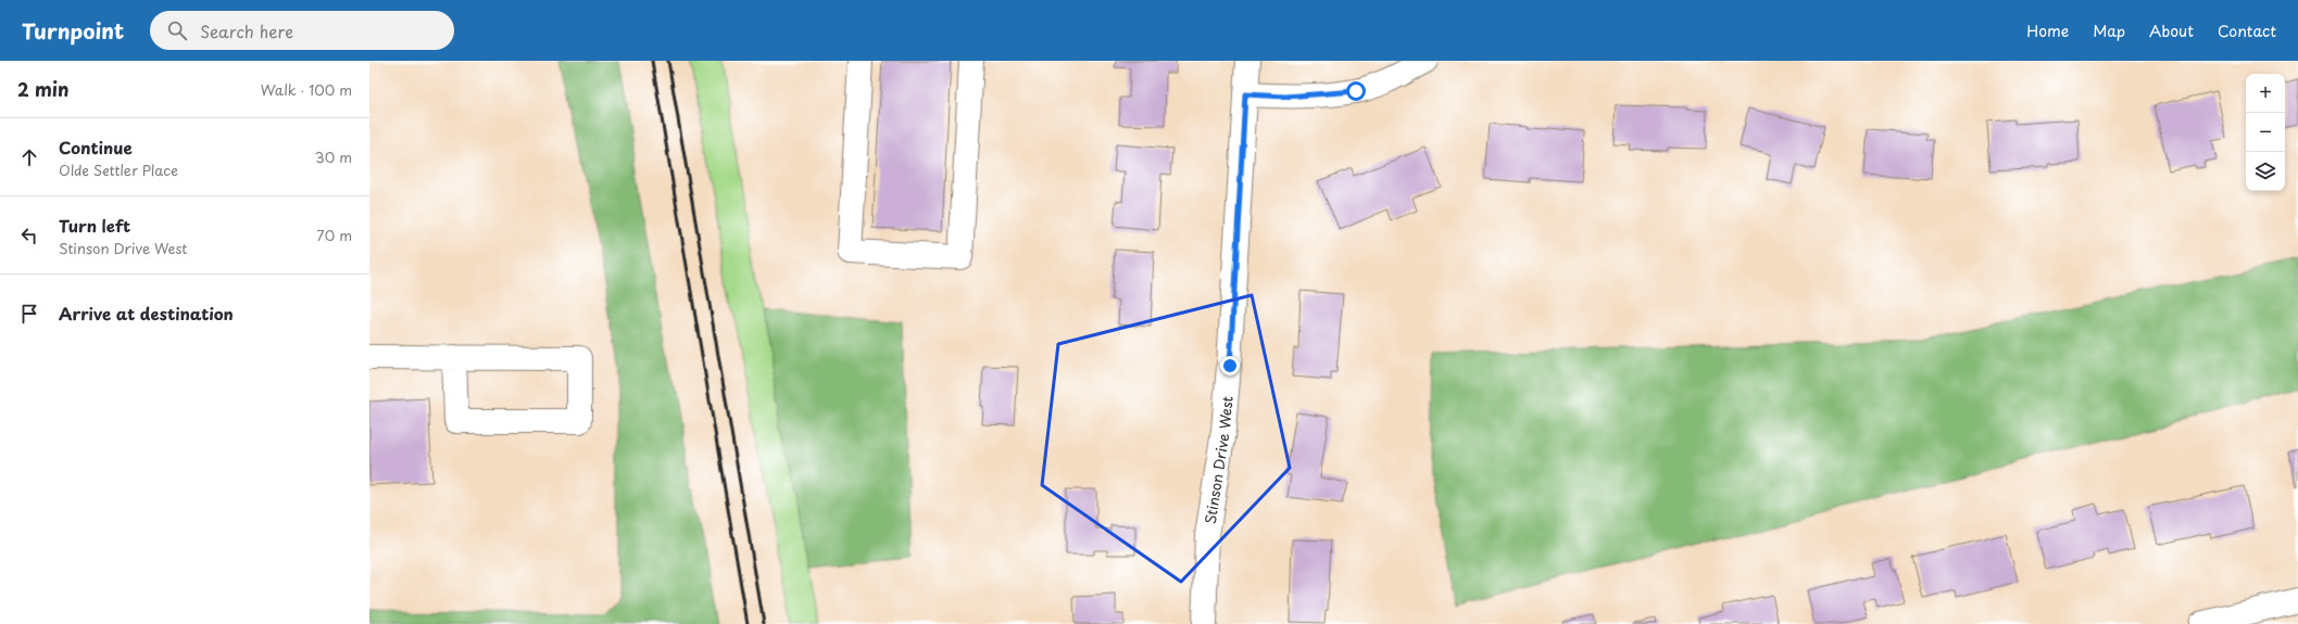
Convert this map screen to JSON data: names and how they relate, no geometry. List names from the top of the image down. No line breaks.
{"streets":{"street":["Stinson Drive West"]},"page":{"header":"Turnpoint","search":"Search here","nav":["Home","Map","About","Contact"],"heading":["2 min","Walk · 100 m"],"map_buttons":["+","−"],"list":[["Continue","Olde Settler Place","30 m"],["Turn left","Stinson Drive West","70 m"],"Arrive at destination"]}}
